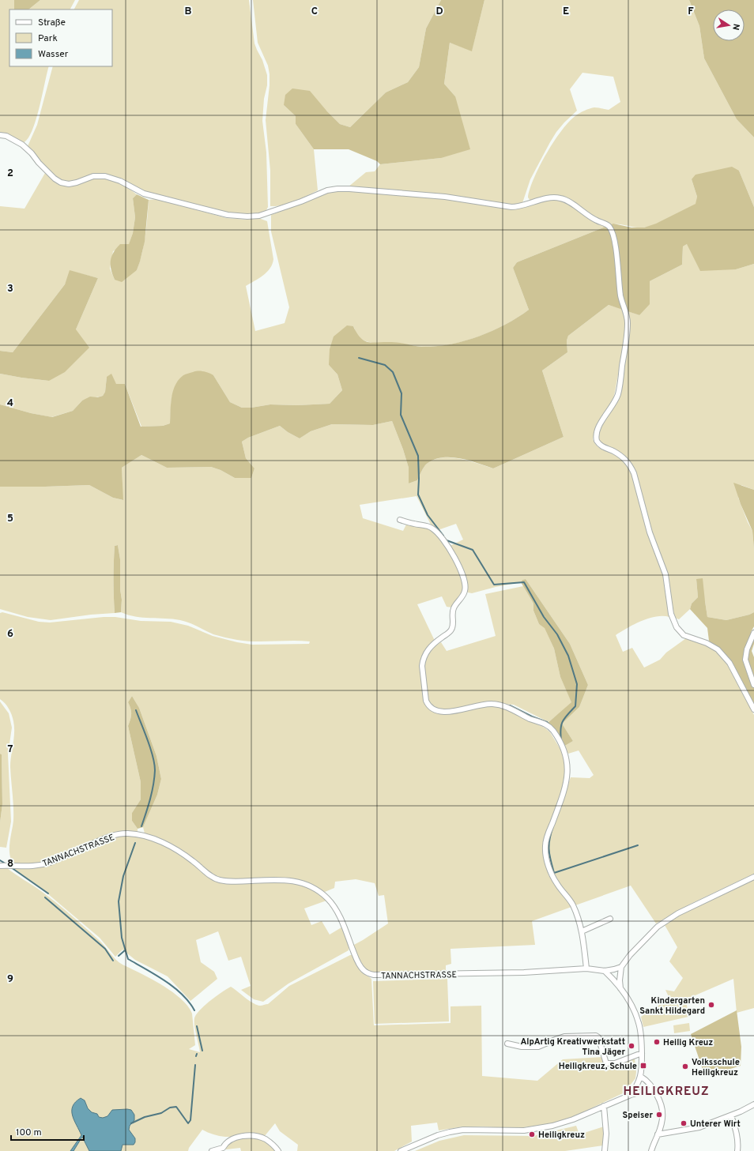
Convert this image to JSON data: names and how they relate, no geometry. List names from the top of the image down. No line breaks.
{"streets":{"street":["TANNACHSTRASSE"]},"districts":["HEILIGKREUZ"],"places":{"other":["Kindergarten Sankt Hildegard","Heilig Kreuz","AlpArtig Kreativwerkstatt Tina Jäger","Volksschule Heiligkreuz","Speiser","Unterer Wirt","Heiligkreuz"],"transit":["Heiligkreuz, Schule"]},"legend":["Straße","Park","Wasser"],"scale_bar":"100 m","north":"right","grid":{"columns":["B","C","D","E","F"],"rows":["2","3","4","5","6","7","8","9"]}}
